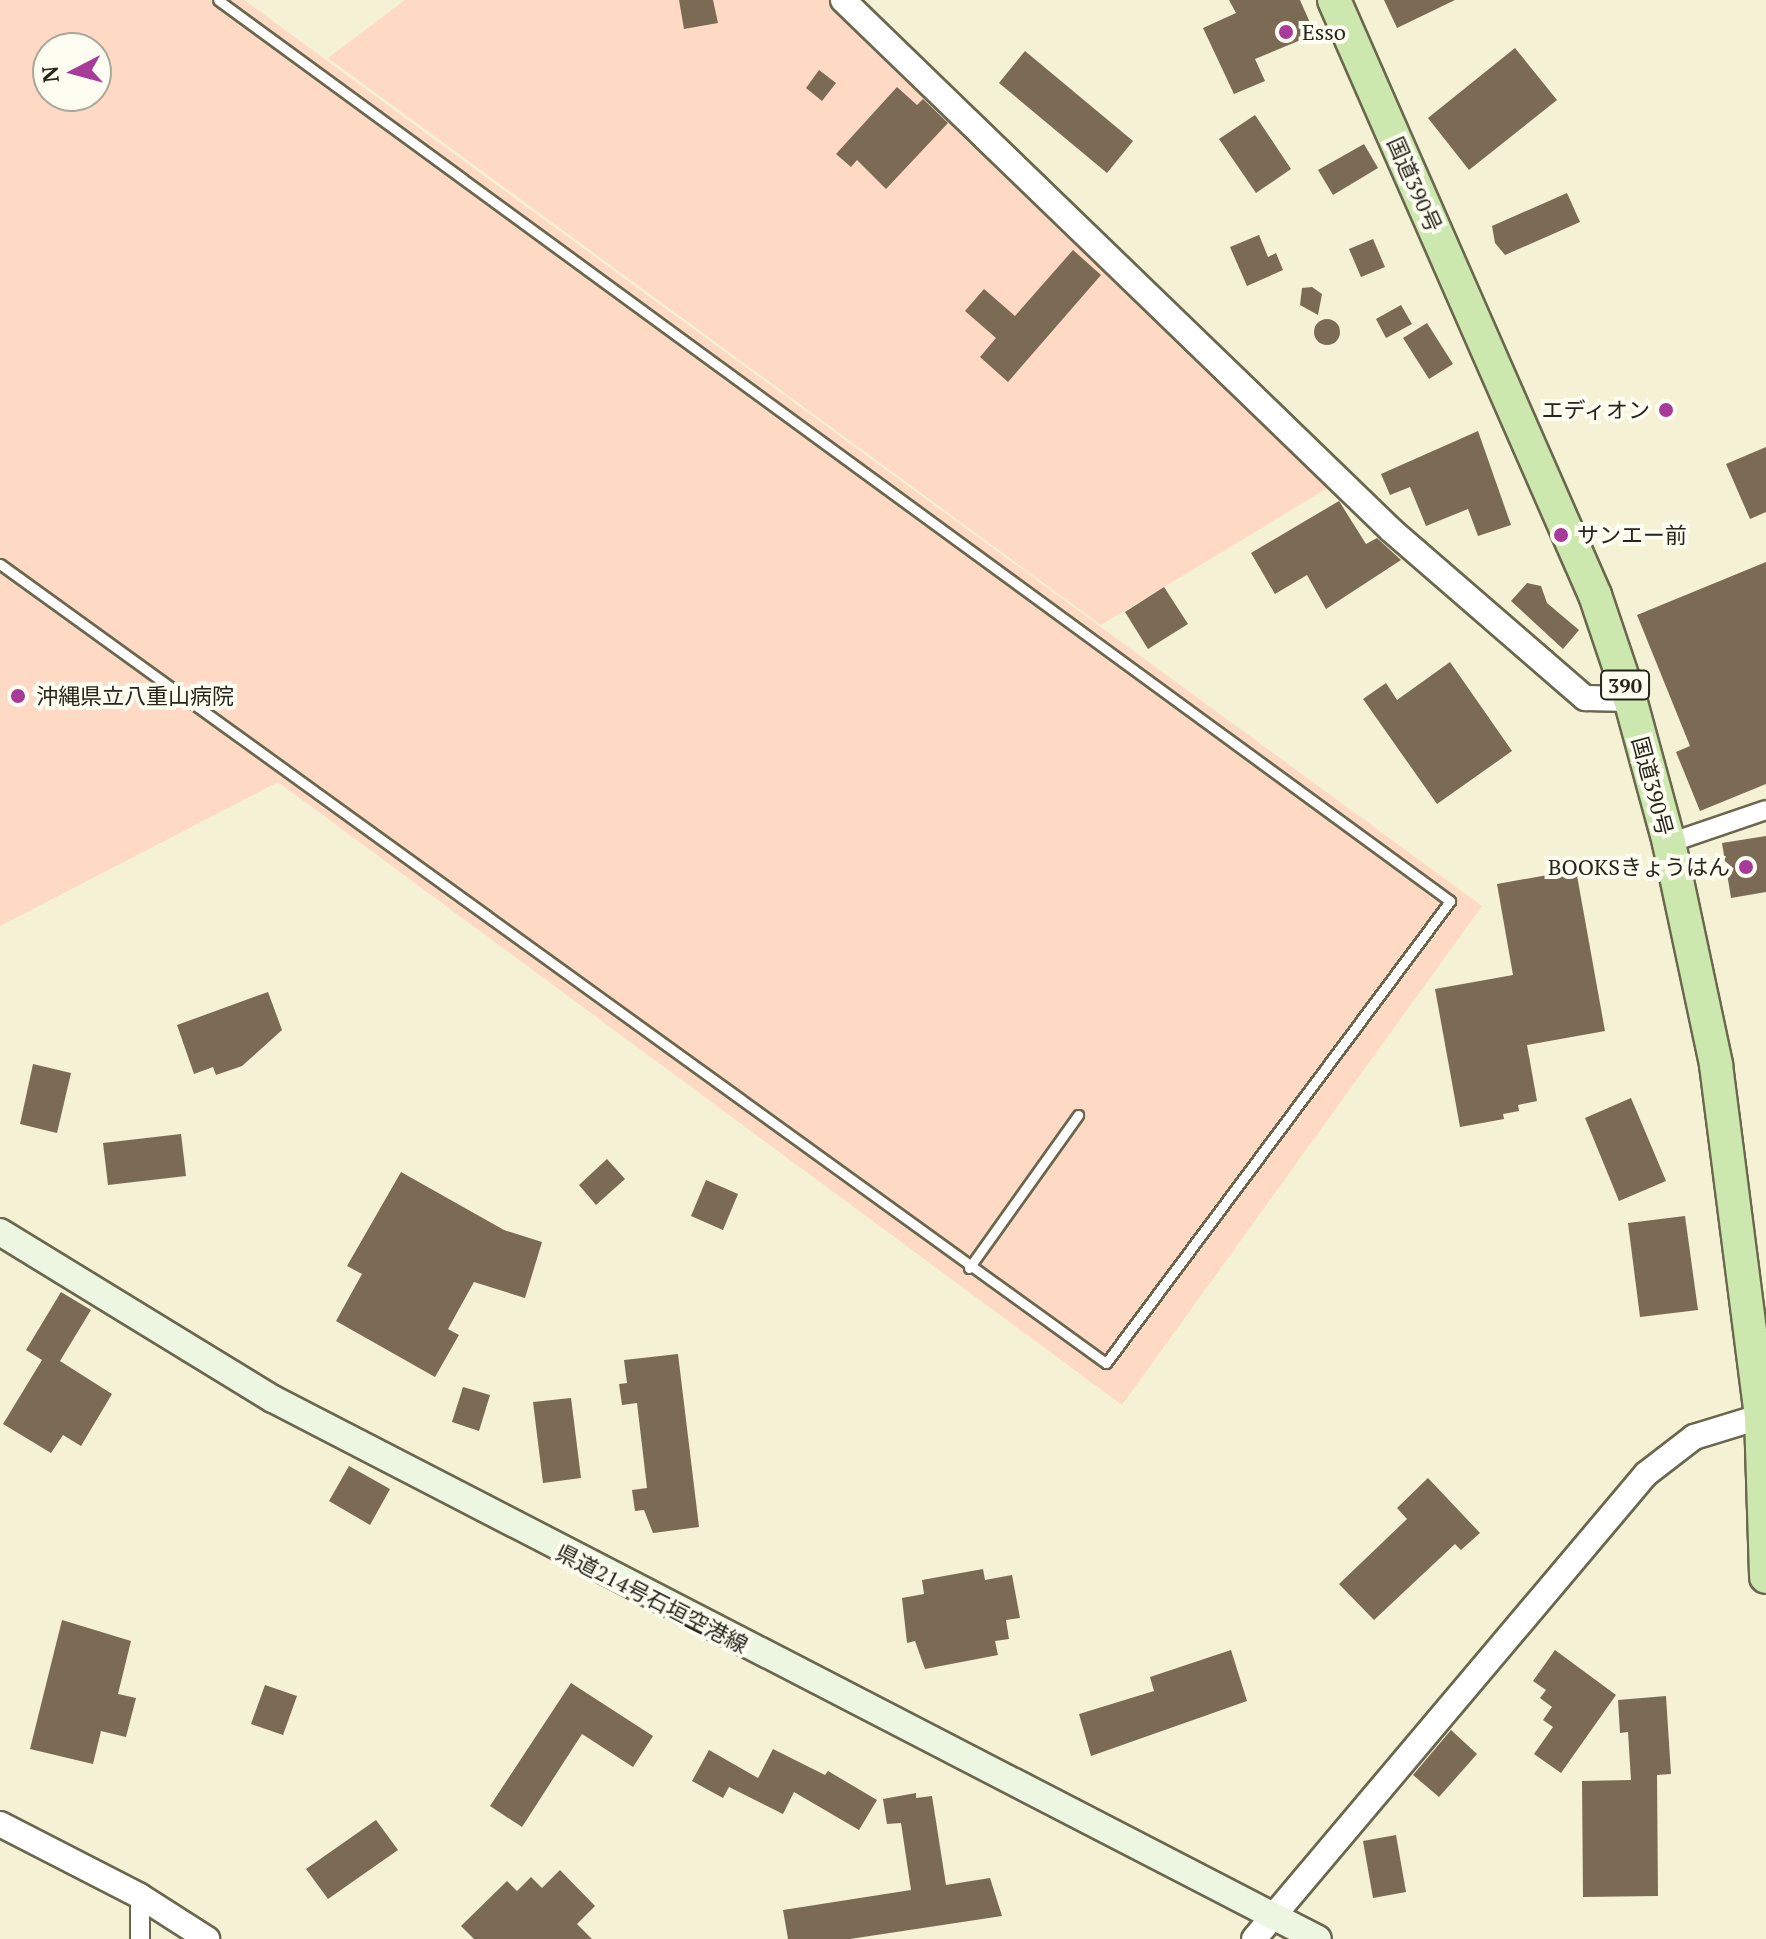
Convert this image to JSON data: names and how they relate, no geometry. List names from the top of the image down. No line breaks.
{"streets":{"highway":["国道390号","390"],"main road":["県道214号石垣空港線"]},"places":["Esso","エディオン","サンエー前","沖縄県立八重山病院","BOOKSきょうはん"],"north":"left"}
